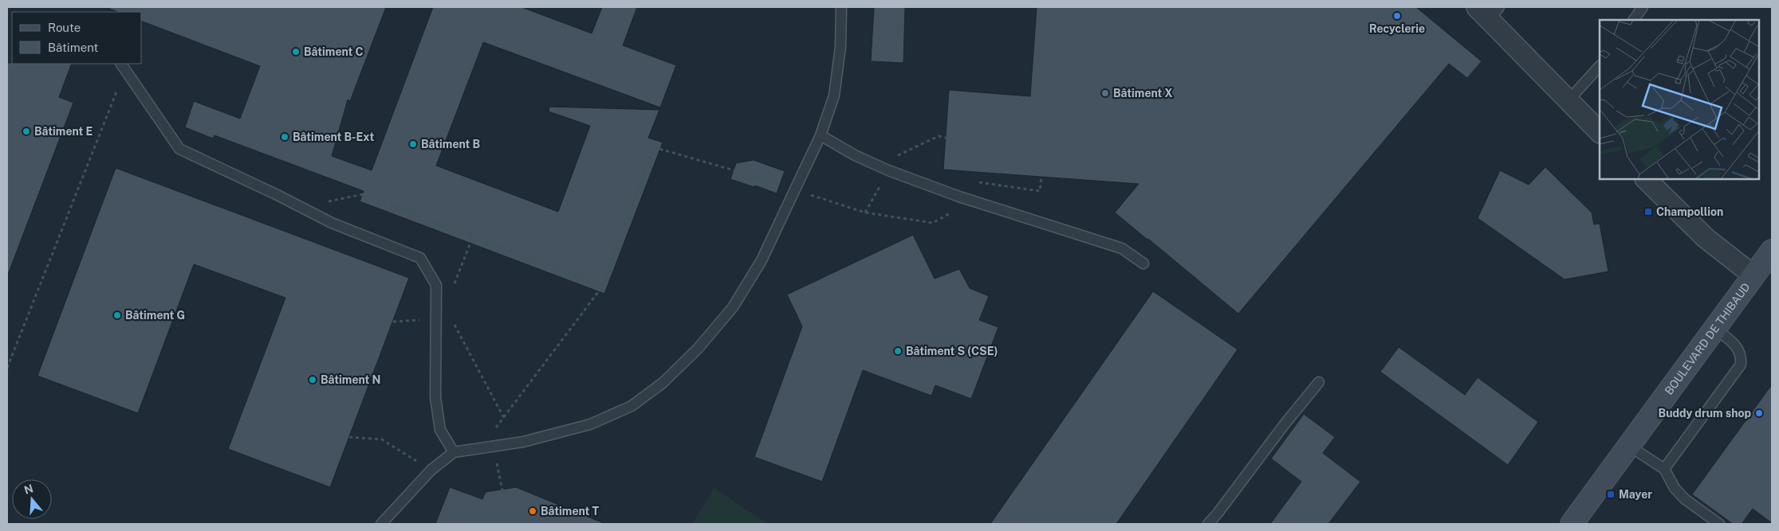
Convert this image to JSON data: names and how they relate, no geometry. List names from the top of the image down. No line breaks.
{"streets":{"street":["BOULEVARD DE THIBAUD"]},"places":{"other":["Recyclerie","Bâtiment C","Bâtiment X","Bâtiment E","Bâtiment B-Ext","Bâtiment B","Bâtiment G","Bâtiment S (CSE)","Bâtiment N","Buddy drum shop","Bâtiment T"],"transit":["Champollion","Mayer"]},"legend":["Route","Bâtiment"],"north":"top"}
